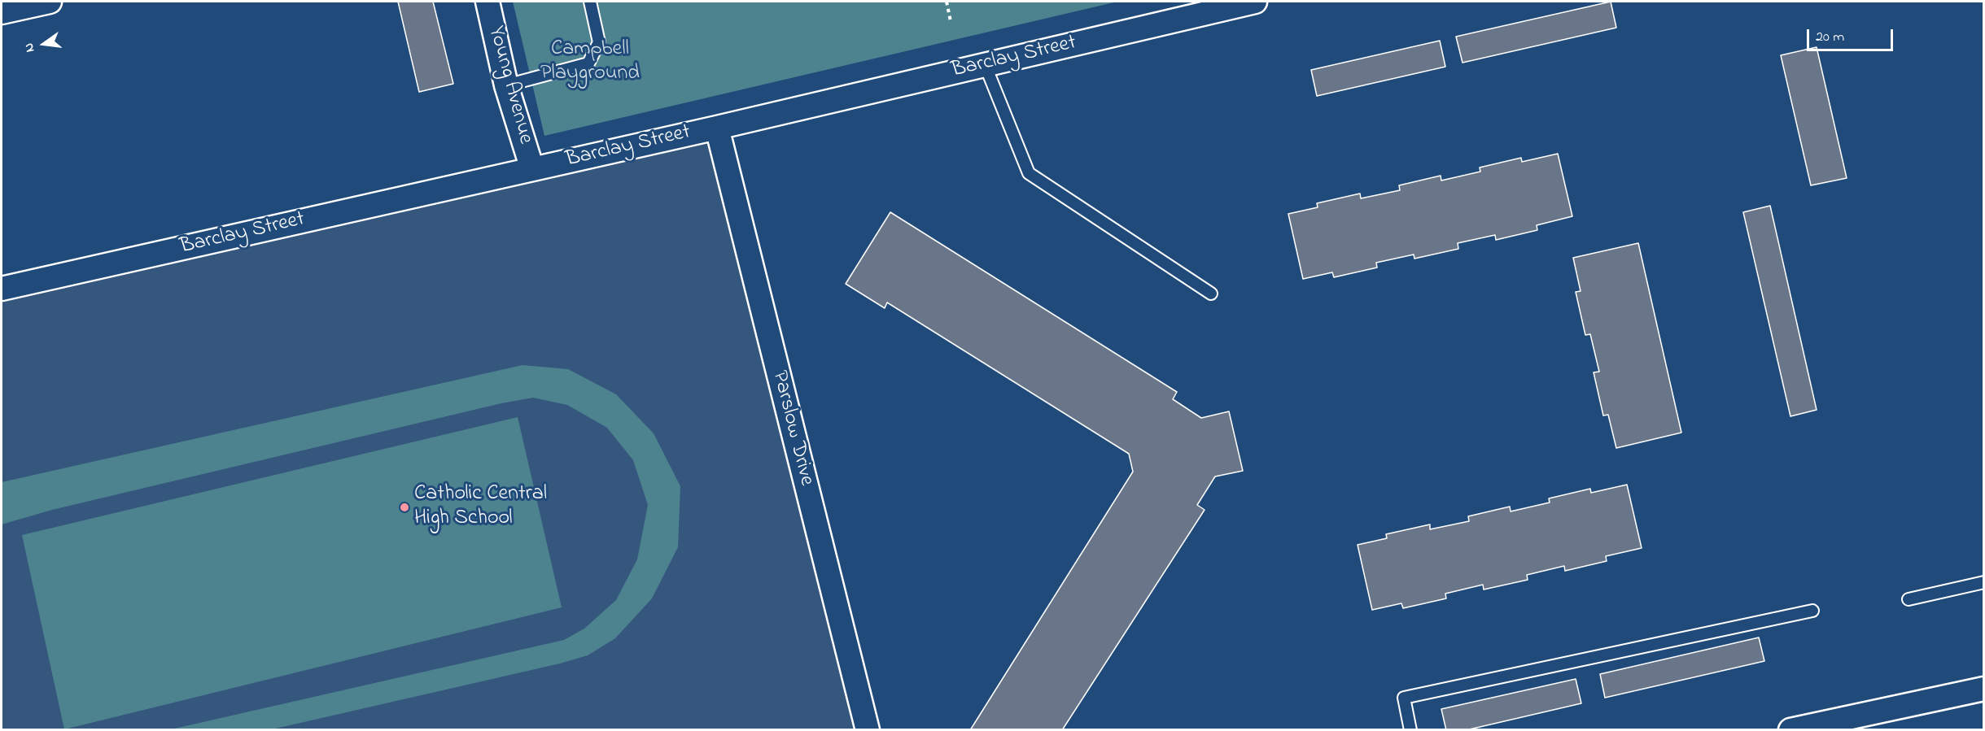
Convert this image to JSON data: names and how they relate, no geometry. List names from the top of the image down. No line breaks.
{"streets":{"street":["Barclay Street","Young Avenue","Parslow Drive"]},"crossings":[["Barclay Street","Young Avenue"],["Barclay Street","Parslow Drive"]],"parks":["Campbell Playground"],"places":["Catholic Central High School"],"scale_bar":"20 m","north":"left"}
